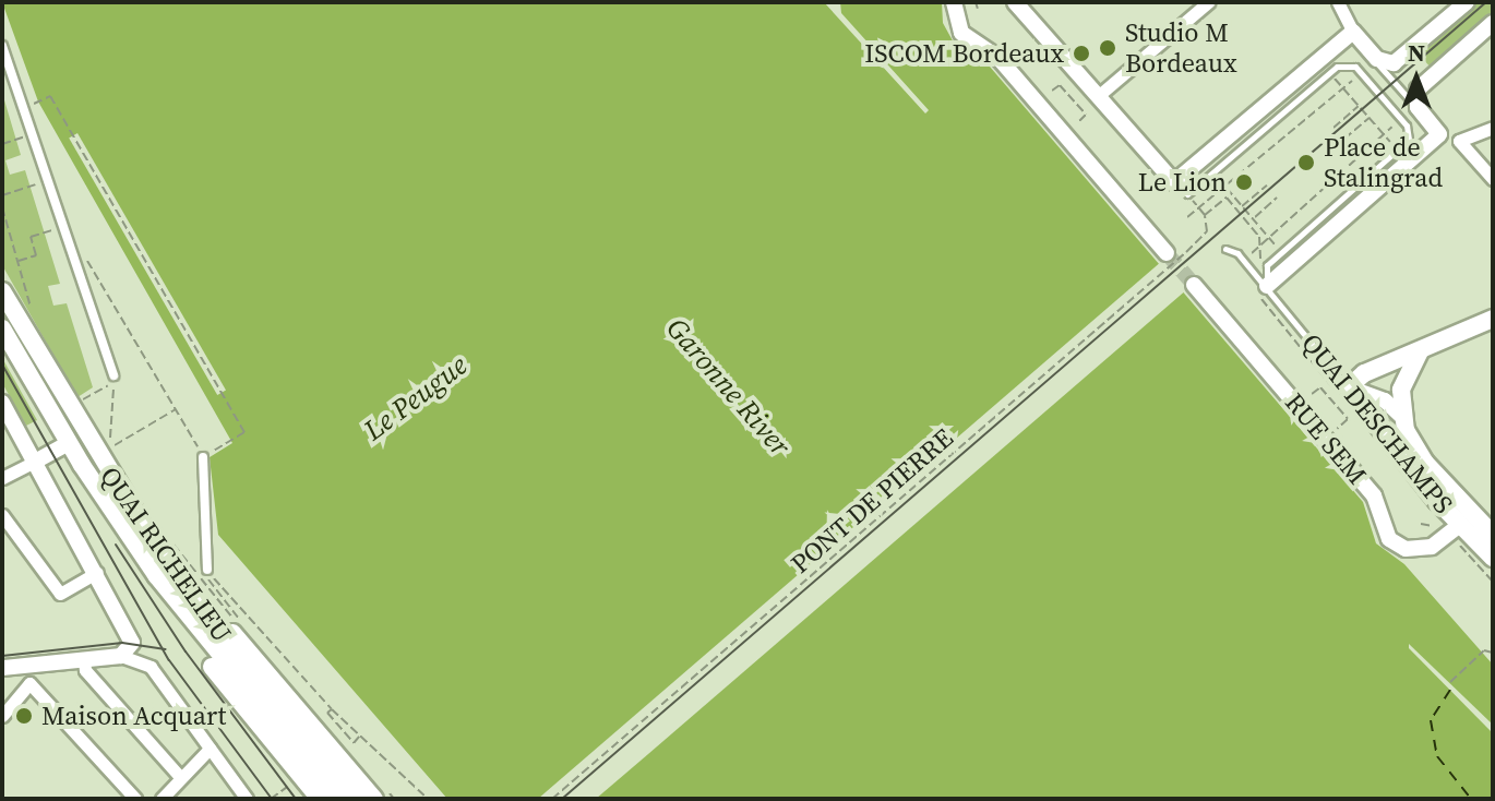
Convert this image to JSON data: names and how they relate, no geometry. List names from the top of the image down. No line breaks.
{"streets":{"main road":["QUAI DESCHAMPS","QUAI RICHELIEU"],"street":["RUE SEM"],"path":["PONT DE PIERRE"]},"crossings":[["QUAI DESCHAMPS","RUE SEM"]],"water":["Garonne River","Le Peugue"],"places":["Studio M Bordeaux","ISCOM Bordeaux","Place de Stalingrad","Le Lion","Maison Acquart"],"north":"top"}
